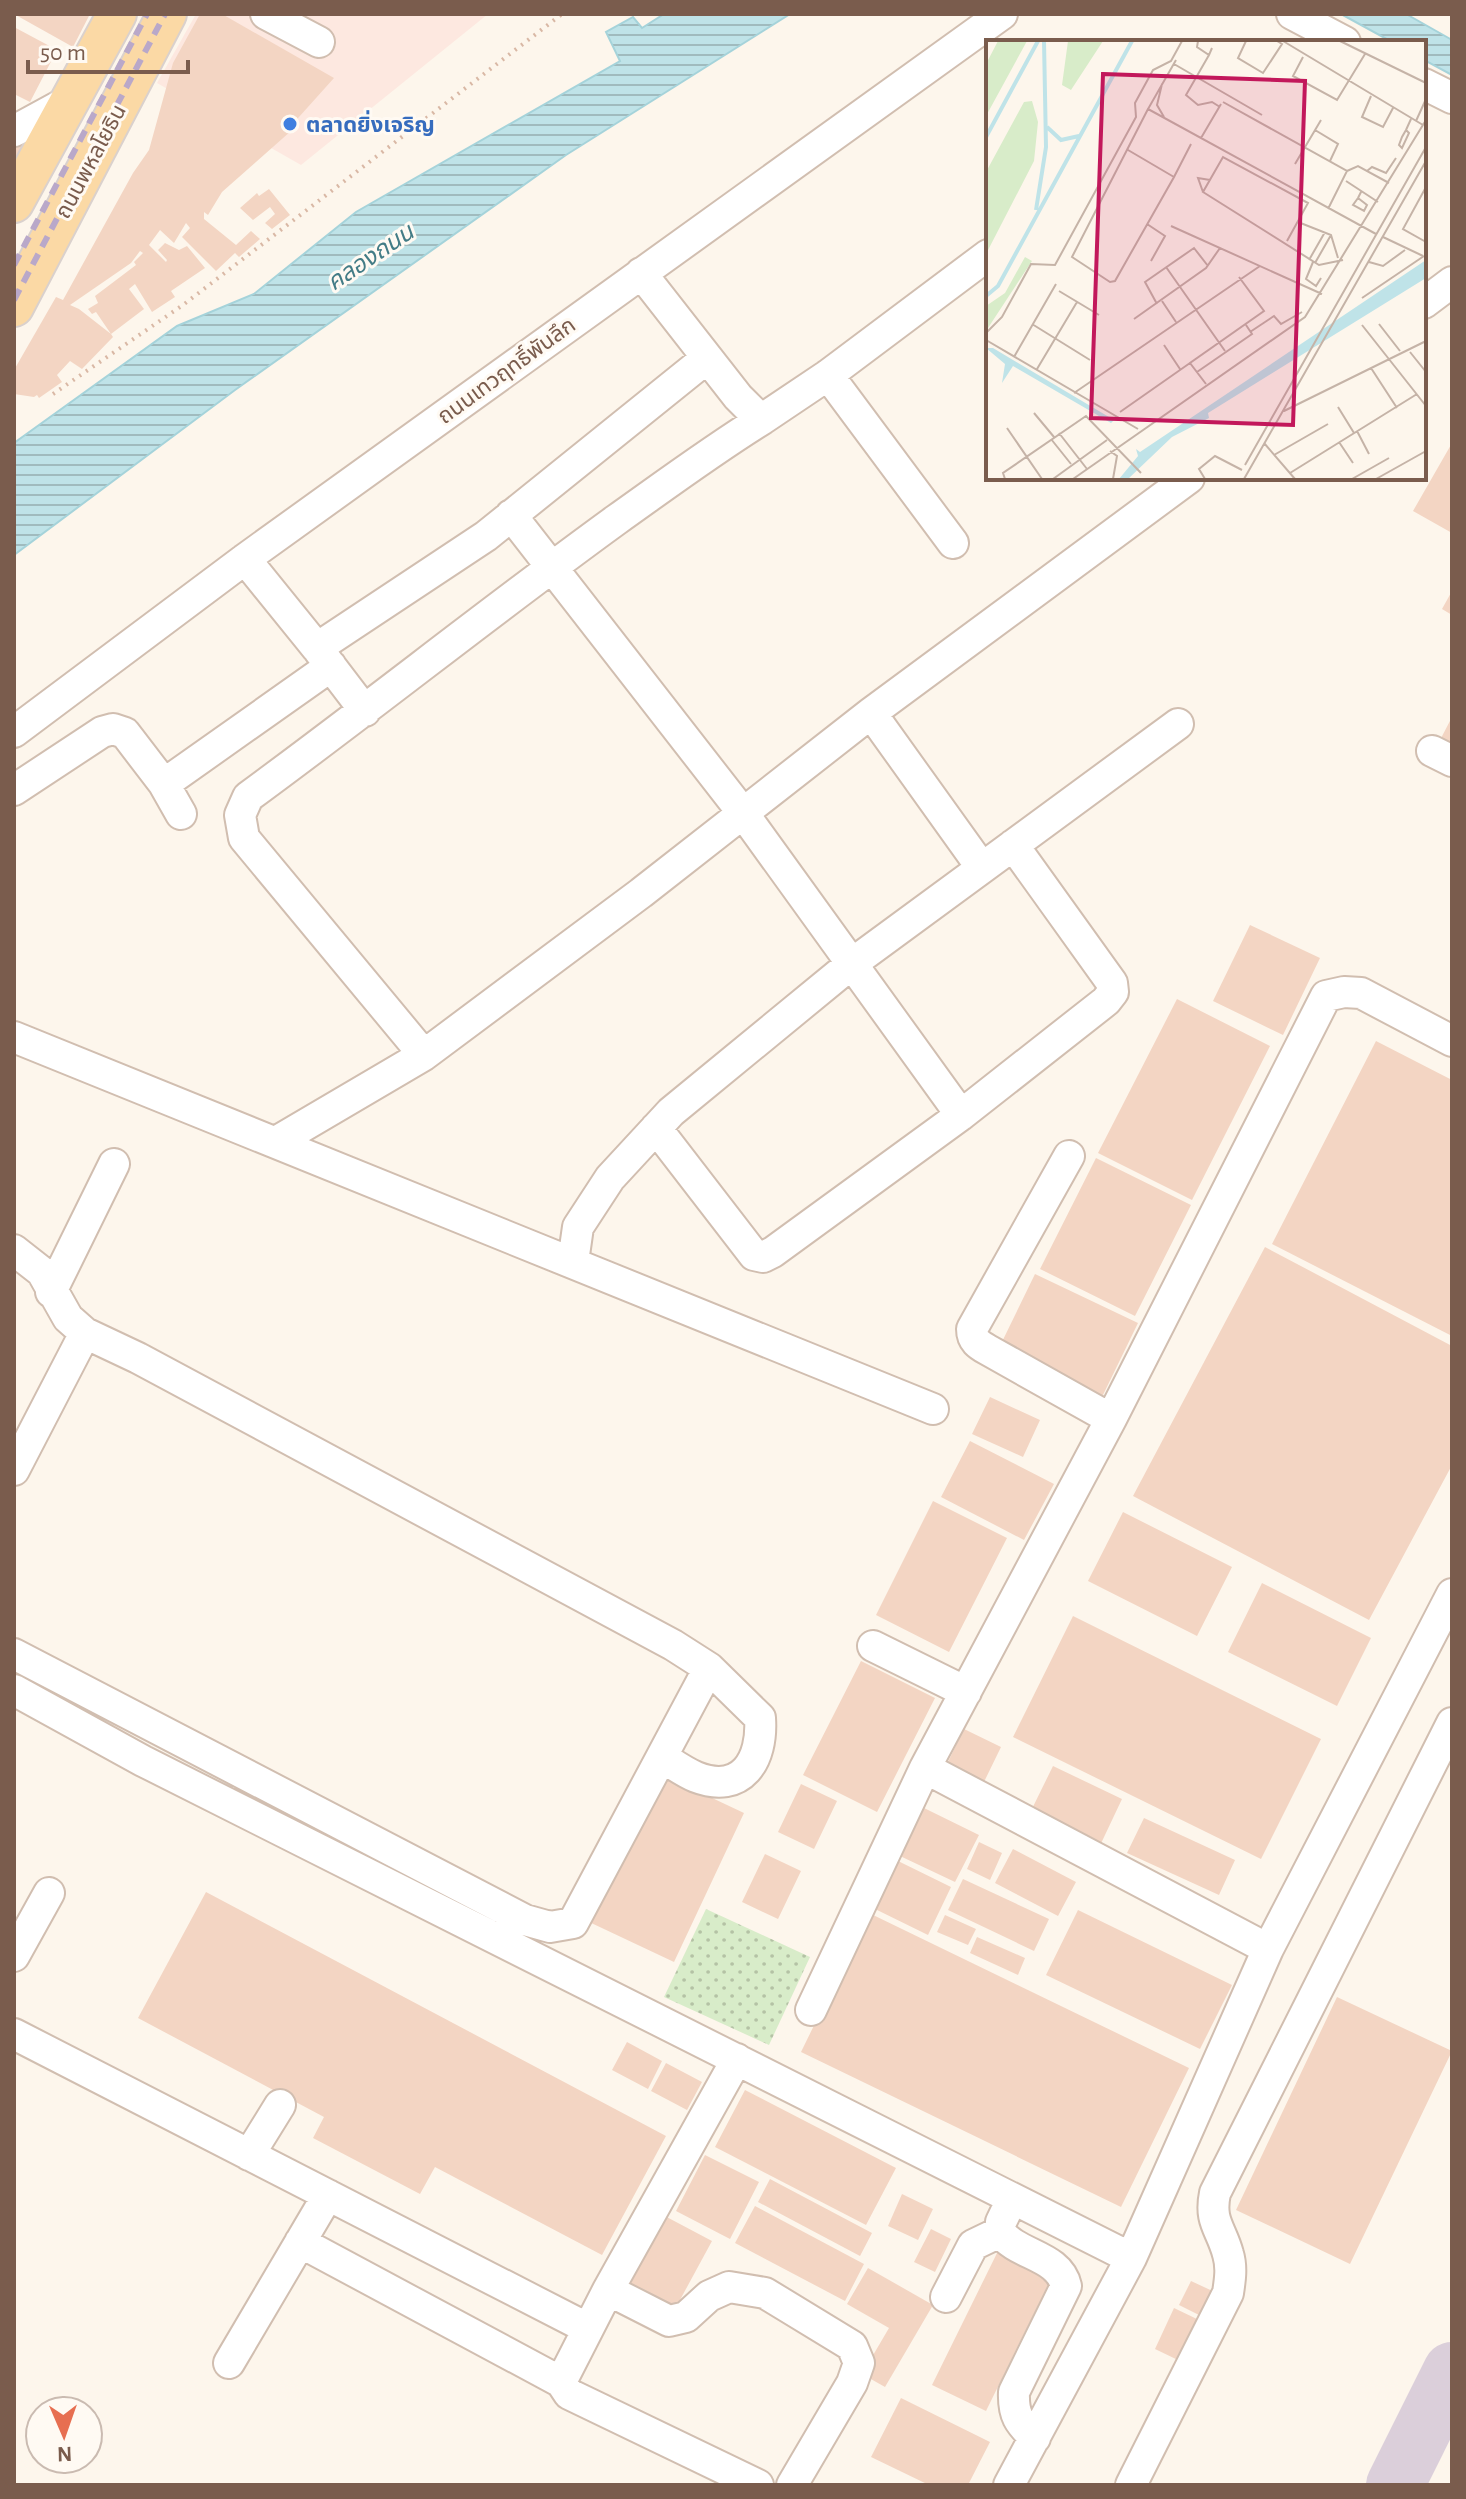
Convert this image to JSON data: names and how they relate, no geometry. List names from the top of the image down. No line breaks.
{"streets":{"main road":["ถนนพหลโยธิน"],"street":["ถนนเทวฤทธิ์พันลึก"]},"water":["คลองถนน"],"places":["ตลาดยิ่งเจริญ"],"scale_bar":"50 m","north":"bottom"}
